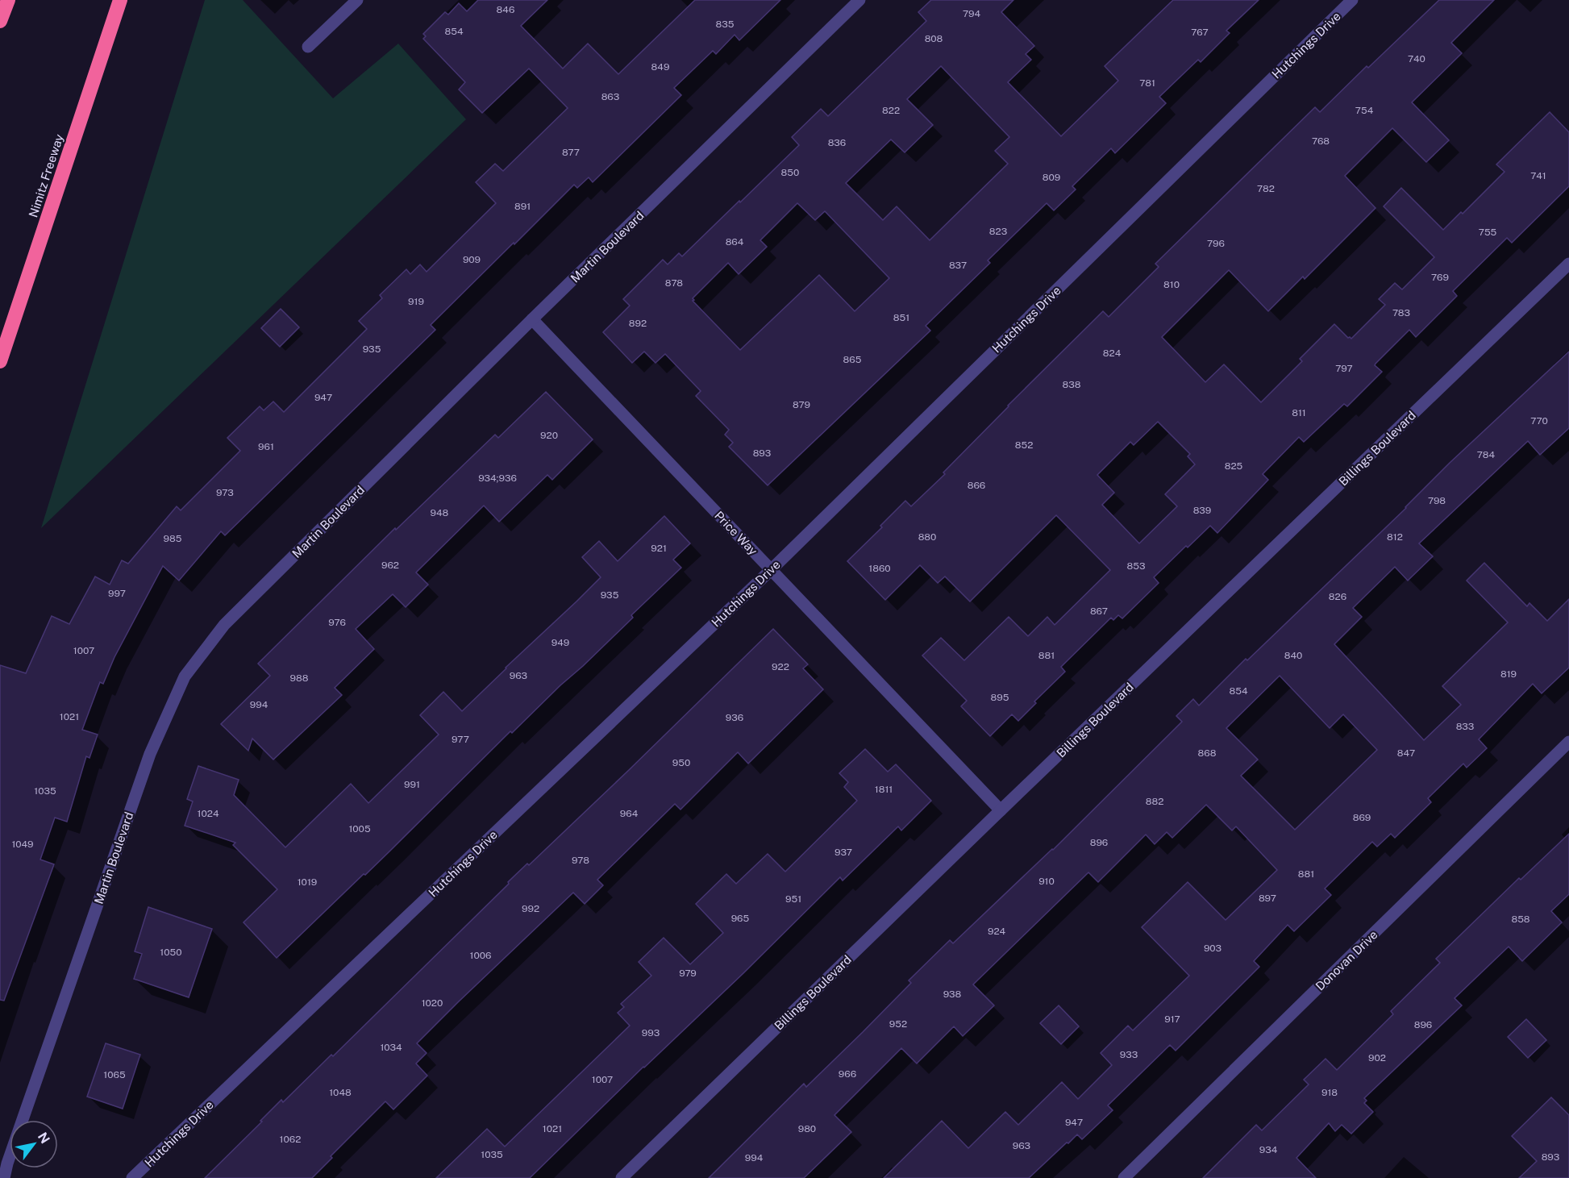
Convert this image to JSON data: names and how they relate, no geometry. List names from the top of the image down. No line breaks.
{"streets":{"highway":["Nimitz Freeway"],"street":["Hutchings Drive","Martin Boulevard","Billings Boulevard","Price Way","Donovan Drive"]},"crossings":[["Hutchings Drive","Price Way"],["Martin Boulevard","Price Way"],["Billings Boulevard","Price Way"]],"house_numbers":["846","794","835","854","767","808","740","849","781","863","822","754","768","836","877","850","741","809","782","891","823","755","864","796","909","837","769","878","810","919","783","851","892","935","824","865","797","838","947","879","811","770","920","852","961","893","784","825","934;936","866","973","798","839","948","880","812","985","921","962","853","1860","997","935","826","867","976","949","1007","881","840","922","819","963","988","854","895","994","1021","936","833","977","868","847","950","991","1811","1035","882","1024","964","869","1005","896","1049","937","978","881","910","1019","897","951","992","965","858","924","903","1050","1006","979","938","1020","917","952","896","993","1034","933","902","966","1065","1007","1048","918","947","1021","980","1062","963","934","1035","893","994"],"north":"top right"}
